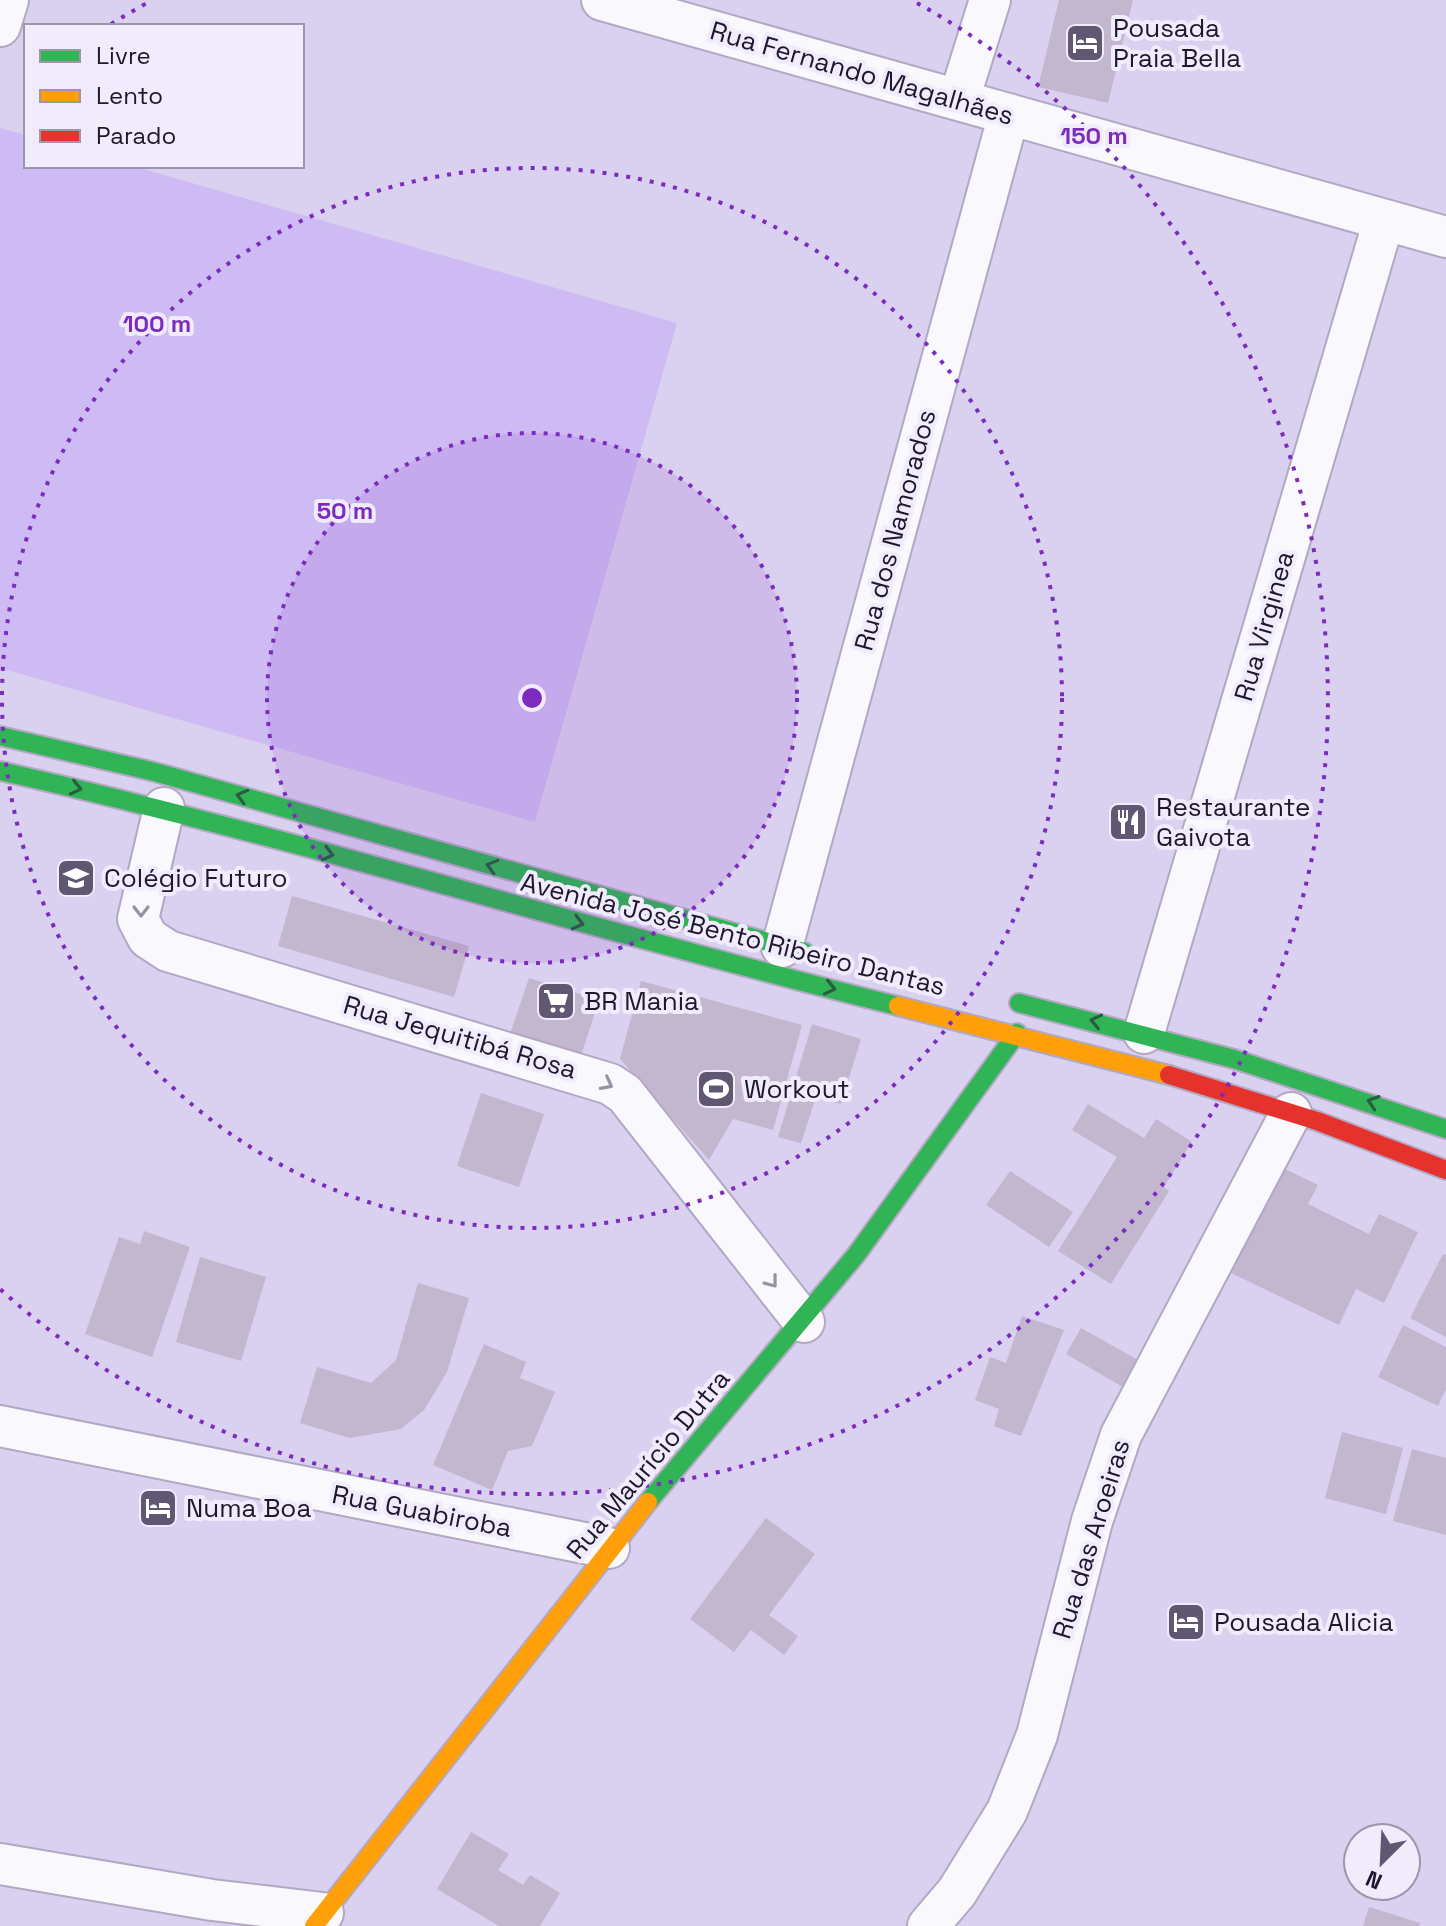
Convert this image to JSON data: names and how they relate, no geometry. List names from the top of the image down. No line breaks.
{"streets":{"main road":["Avenida José Bento Ribeiro Dantas","Rua Maurício Dutra"],"street":["Rua Fernando Magalhães","Rua dos Namorados","Rua Virginea","Rua Jequitibá Rosa","Rua Guabiroba","Rua das Aroeiras"]},"crossings":[["Rua Fernando Magalhães","Rua dos Namorados"],["Rua Fernando Magalhães","Rua Virginea"],["Rua dos Namorados","Avenida José Bento Ribeiro Dantas"],["Avenida José Bento Ribeiro Dantas","Rua Jequitibá Rosa"],["Avenida José Bento Ribeiro Dantas","Rua Maurício Dutra"],["Avenida José Bento Ribeiro Dantas","Rua das Aroeiras"],["Rua Jequitibá Rosa","Rua Maurício Dutra"],["Rua Maurício Dutra","Rua Guabiroba"]],"one_way":["Rua Jequitibá Rosa"],"places":{"hotel":["Pousada Praia Bella","Numa Boa","Pousada Alicia"],"restaurant":["Restaurante Gaivota"],"school or university":["Colégio Futuro"],"supermarket":["BR Mania"],"sports":["Workout"]},"legend":["Livre","Lento","Parado"],"north":"bottom left","rings":["150 m","100 m","50 m"]}
